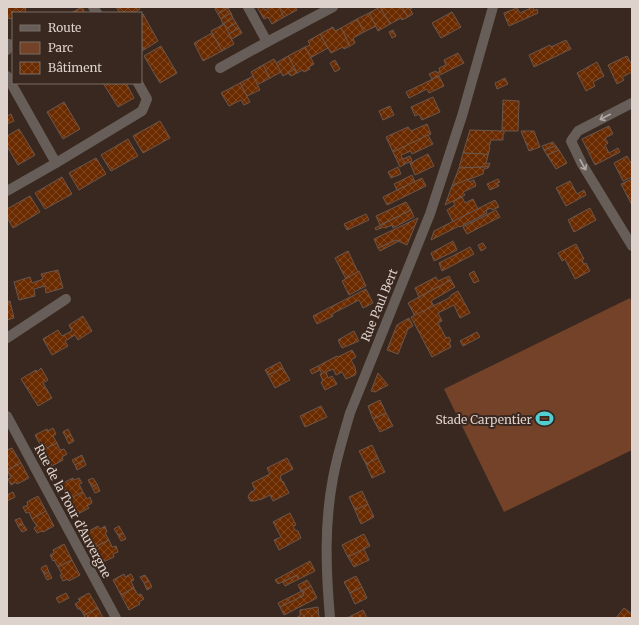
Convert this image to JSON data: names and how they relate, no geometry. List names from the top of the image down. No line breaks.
{"streets":{"street":["Rue Paul Bert","Rue de la Tour d'Auvergne"]},"places":{"sports":["Stade Carpentier"]},"legend":["Route","Parc","Bâtiment"]}
